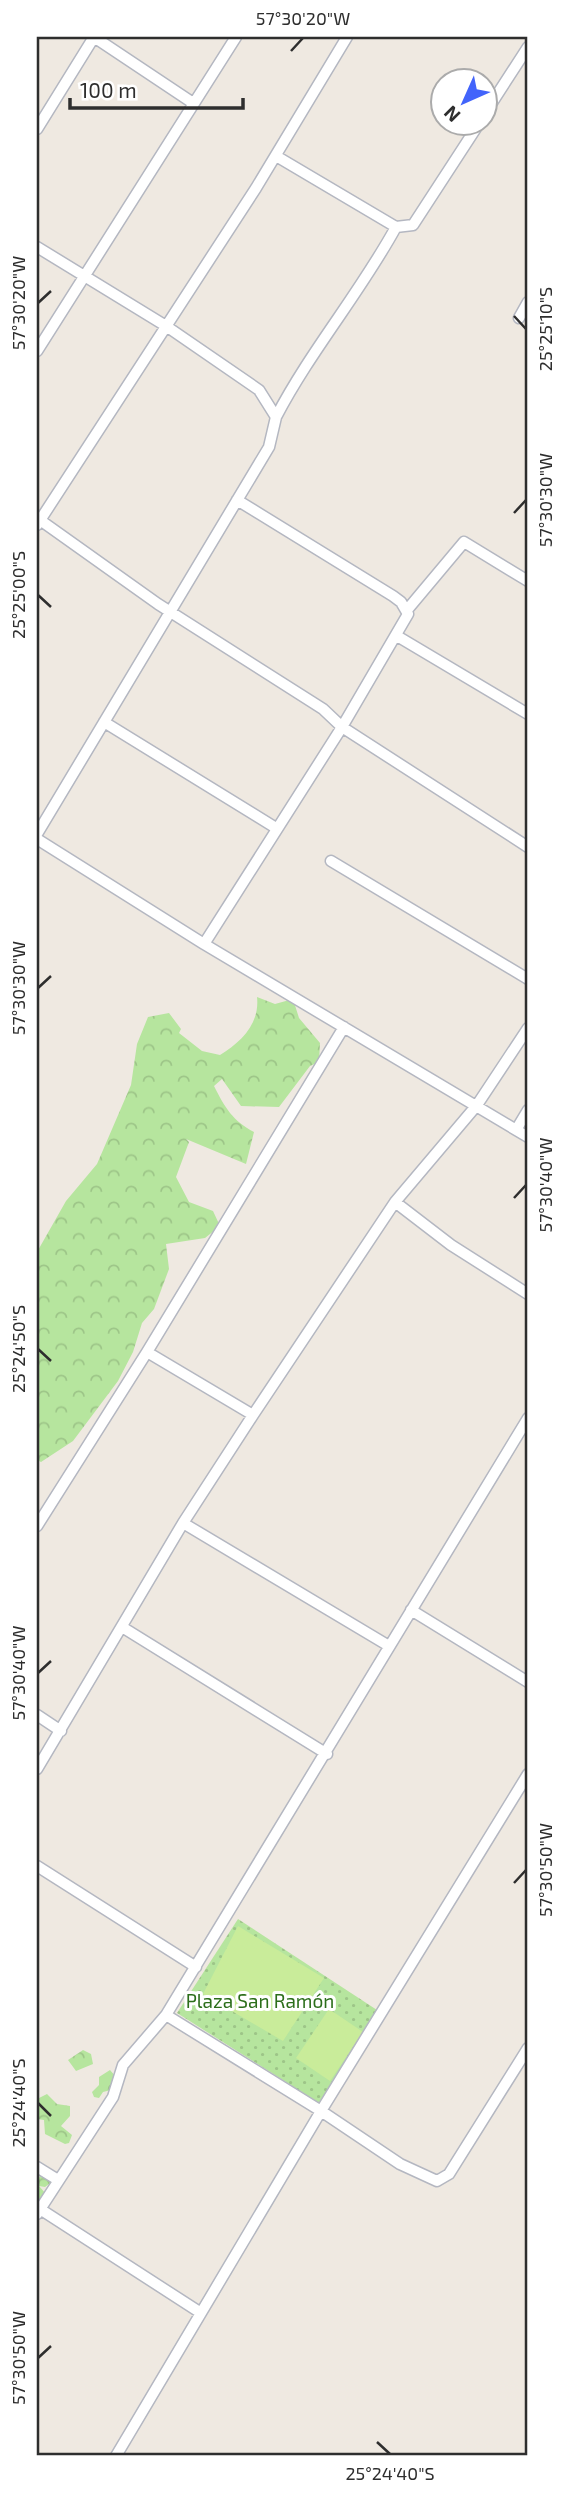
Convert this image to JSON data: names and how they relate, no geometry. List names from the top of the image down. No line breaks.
{"parks":["Plaza San Ramón"],"scale_bar":"100 m","north":"bottom left","coordinates":["57°30'20\"W","25°25'10\"S","57°30'30\"W","25°25'00\"S","57°30'40\"W","25°24'50\"S","57°30'50\"W","25°24'40\"S"]}
